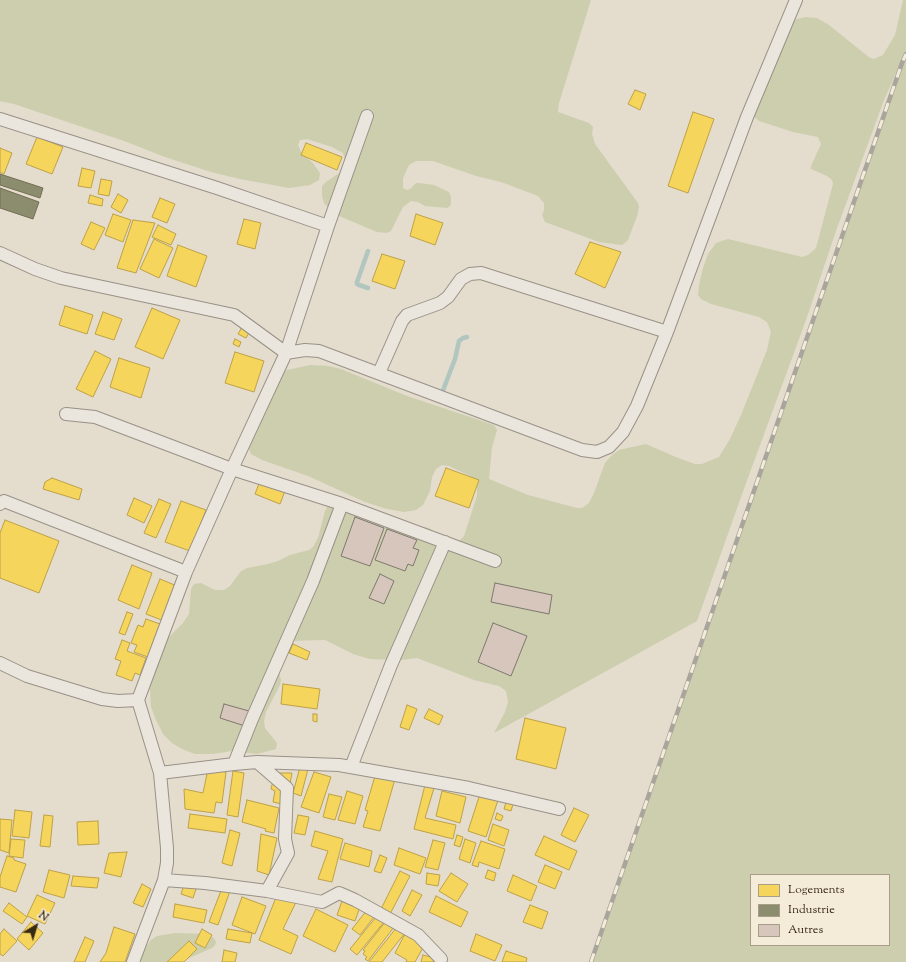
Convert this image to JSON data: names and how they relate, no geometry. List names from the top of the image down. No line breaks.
{"legend":["Logements","Industrie","Autres"],"north":"top right"}
